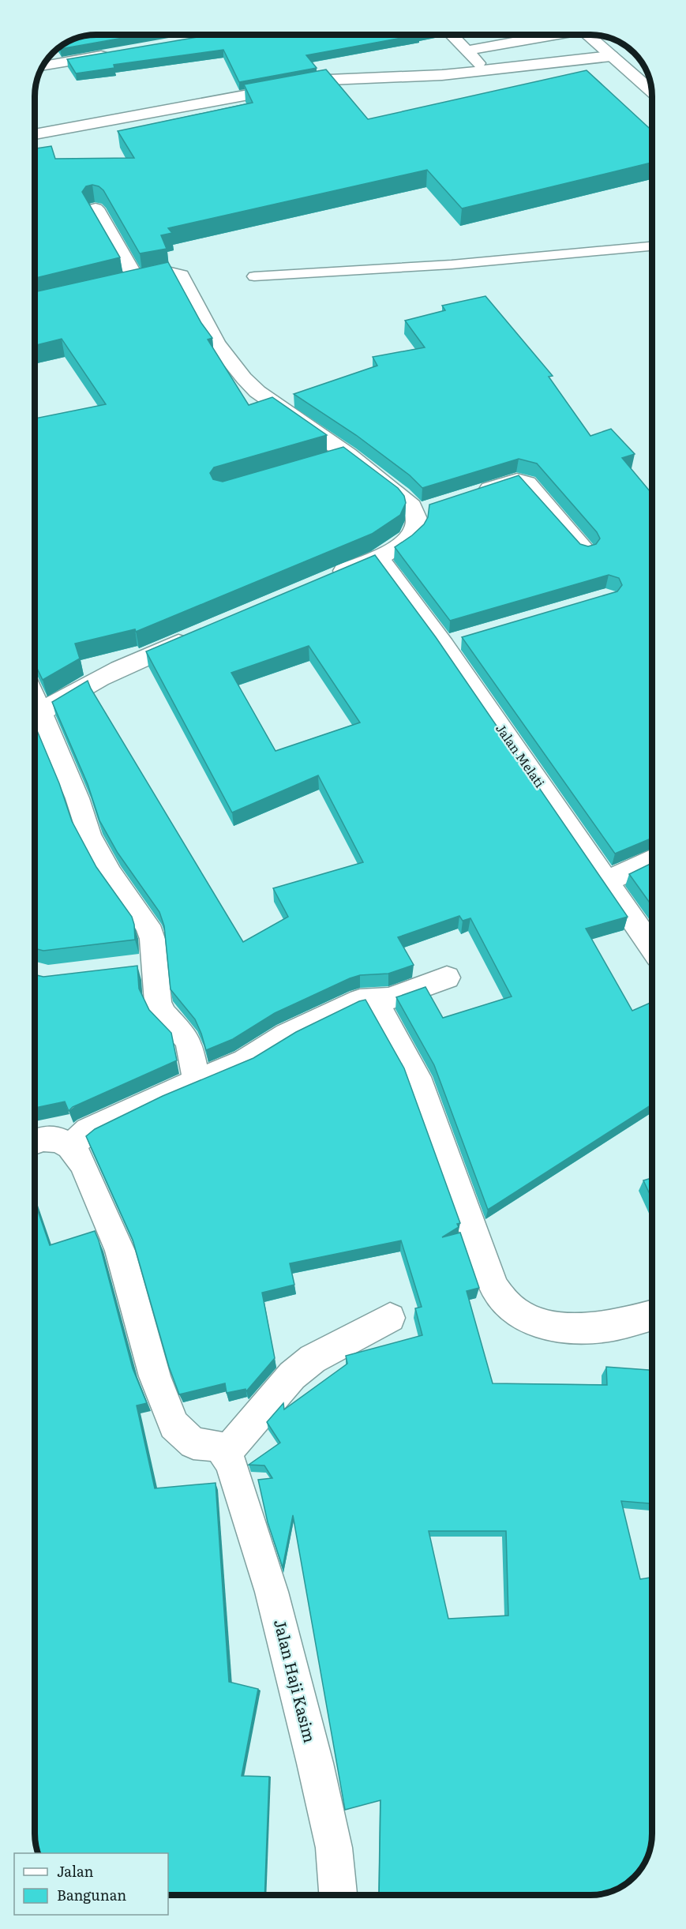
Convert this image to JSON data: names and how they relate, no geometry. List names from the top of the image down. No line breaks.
{"streets":{"street":["Jalan Melati","Jalan Haji Kasim"]},"legend":["Jalan","Bangunan"]}
